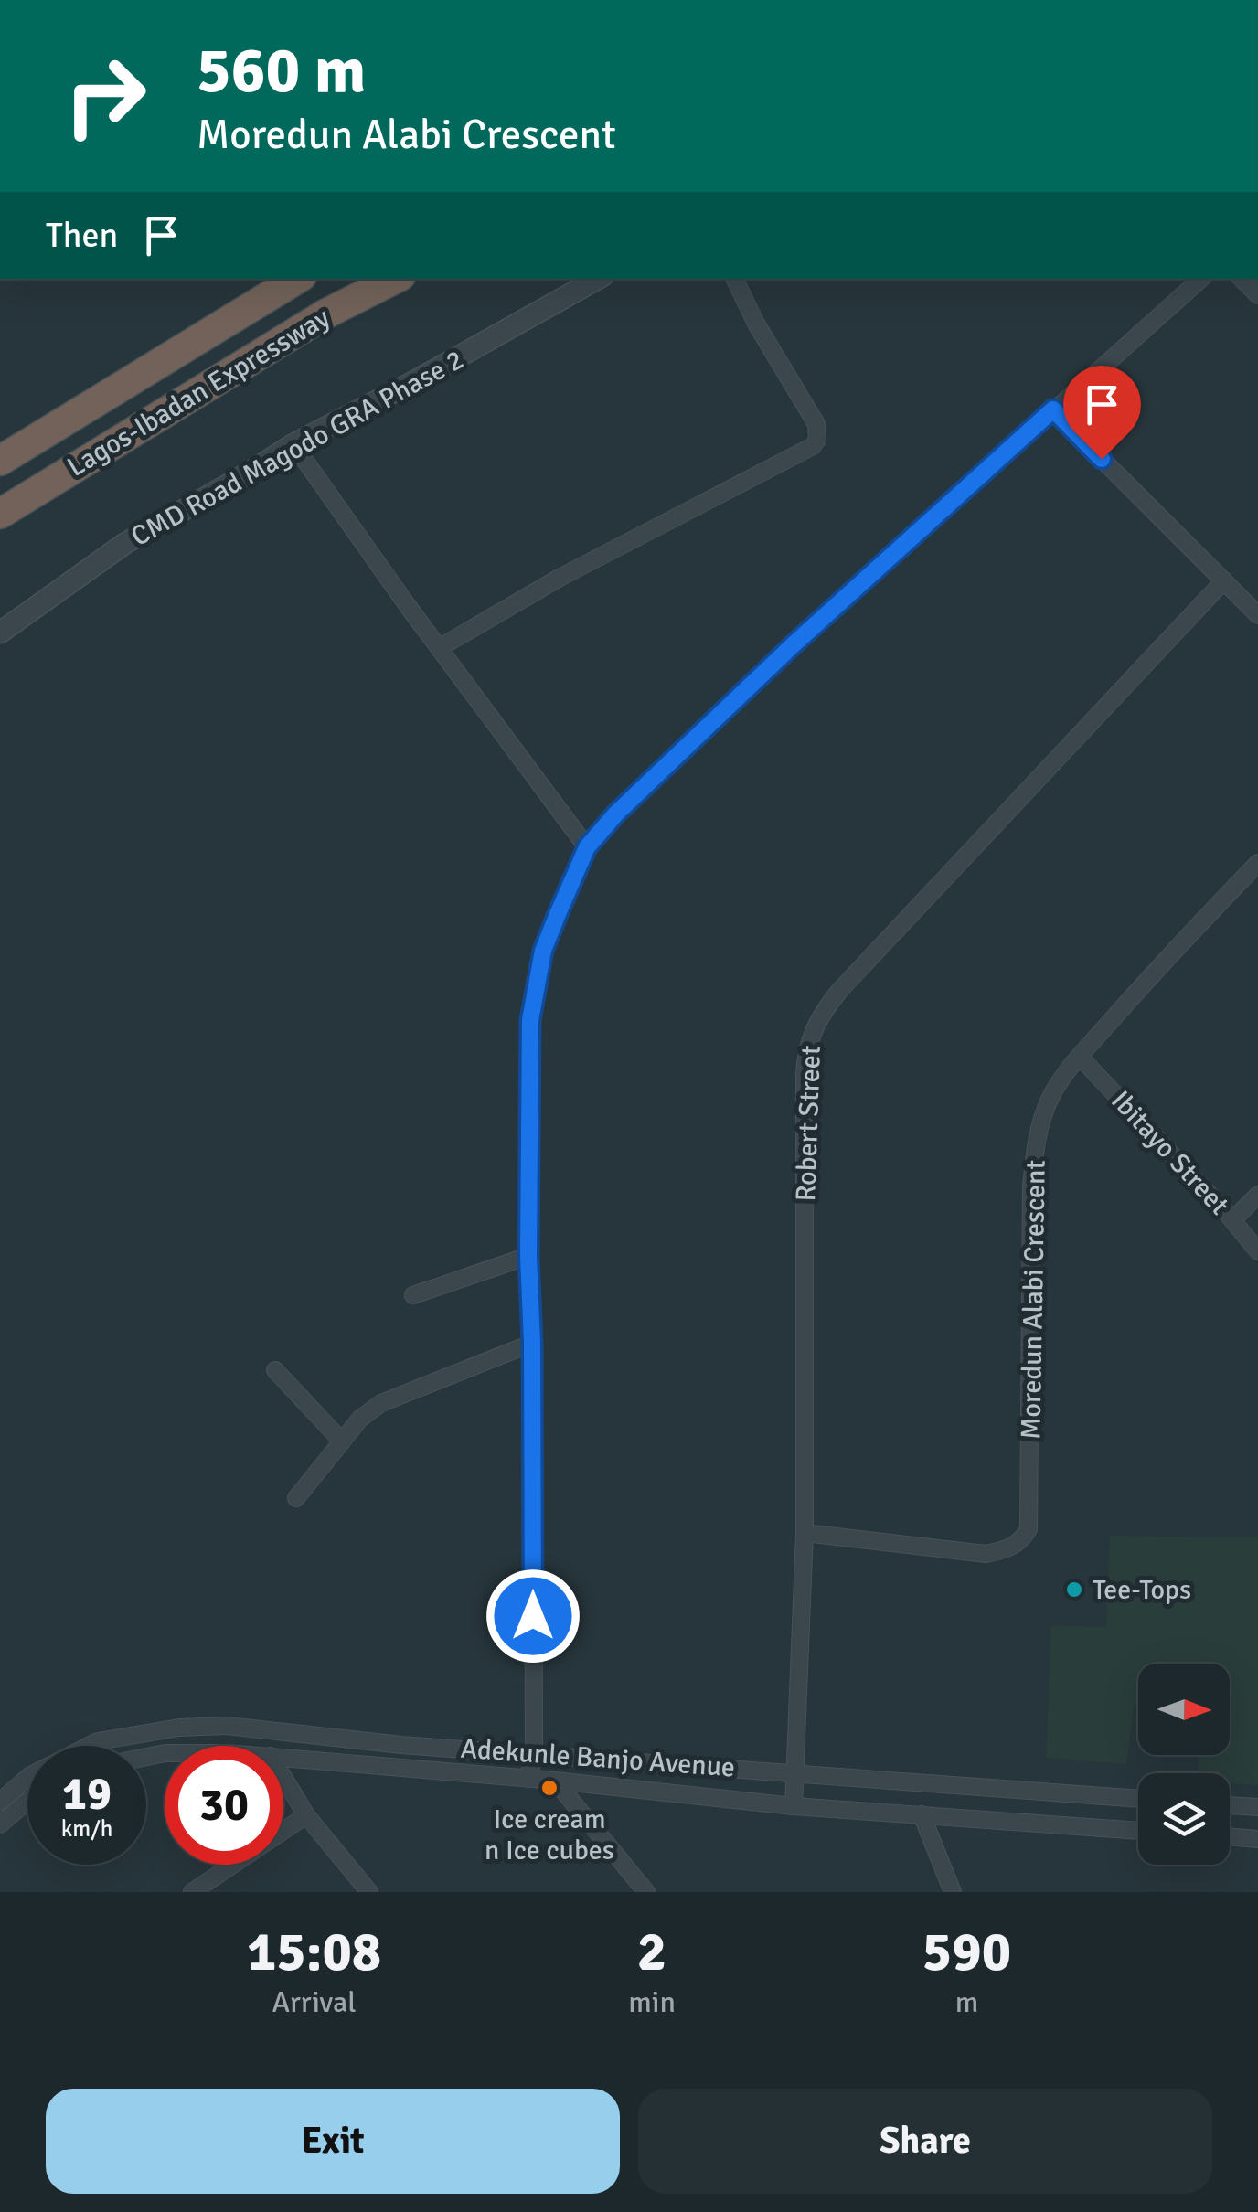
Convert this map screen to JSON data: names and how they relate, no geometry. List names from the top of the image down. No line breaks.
{"streets":{"highway":["Lagos-Ibadan Expressway"],"street":["CMD Road Magodo GRA Phase 2","Robert Street","Ibitayo Street","Moredun Alabi Crescent","Adekunle Banjo Avenue"]},"crossings":[["Robert Street","Moredun Alabi Crescent"],["Robert Street","Adekunle Banjo Avenue"],["Ibitayo Street","Moredun Alabi Crescent"]],"places":["Tee-Tops","Ice cream n Ice cubes"],"north":"right","page":{"turn":["560 m","Moredun Alabi Crescent"],"then":"Then","speed":"19 km/h","limit":"30","eta":["15:08","Arrival","2","min","590","m"],"buttons":["Exit","Share"]}}
